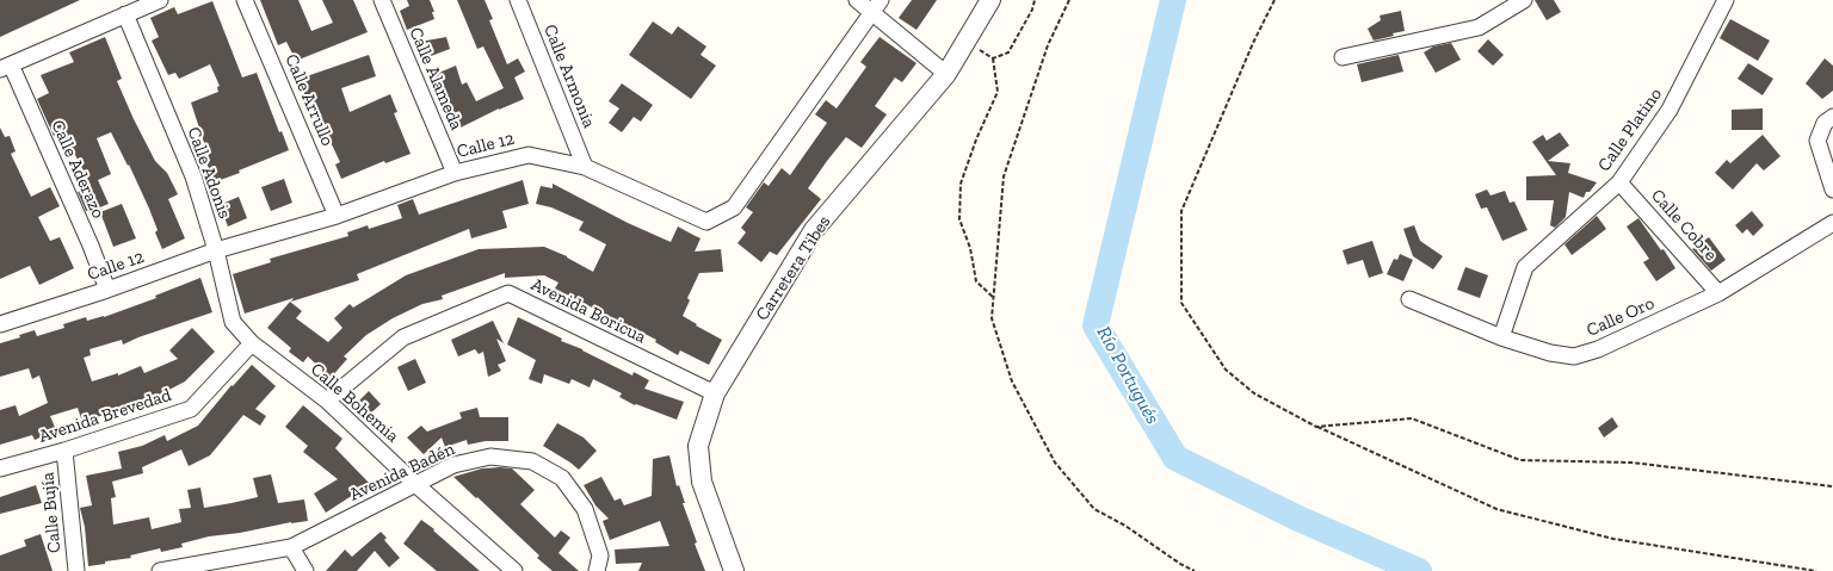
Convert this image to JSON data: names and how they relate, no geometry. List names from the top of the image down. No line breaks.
{"streets":{"street":["Calle Armonia","Calle Alameda","Calle Arrullo","Calle Platino","Calle 12","Calle Aderazo","Calle Adonis","Calle Cobre","Carretera Tibes","Avenida Boricua","Calle Oro","Calle Bohemia","Avenida Brevedad","Avenida Badén","Calle Bujía"]},"crossings":[["Calle Armonia","Calle 12"],["Calle Alameda","Calle 12"],["Calle Arrullo","Calle 12"],["Calle Platino","Calle Cobre"],["Calle Platino","Calle Oro"],["Calle 12","Calle Aderazo"],["Calle 12","Calle Adonis"],["Calle Adonis","Calle Bohemia"],["Calle Adonis","Avenida Brevedad"],["Calle Cobre","Calle Oro"],["Carretera Tibes","Avenida Boricua"],["Avenida Boricua","Calle Bohemia"],["Calle Bohemia","Avenida Brevedad"],["Calle Bohemia","Avenida Badén"],["Avenida Brevedad","Calle Bujía"]],"water":["Río Portugués"]}
